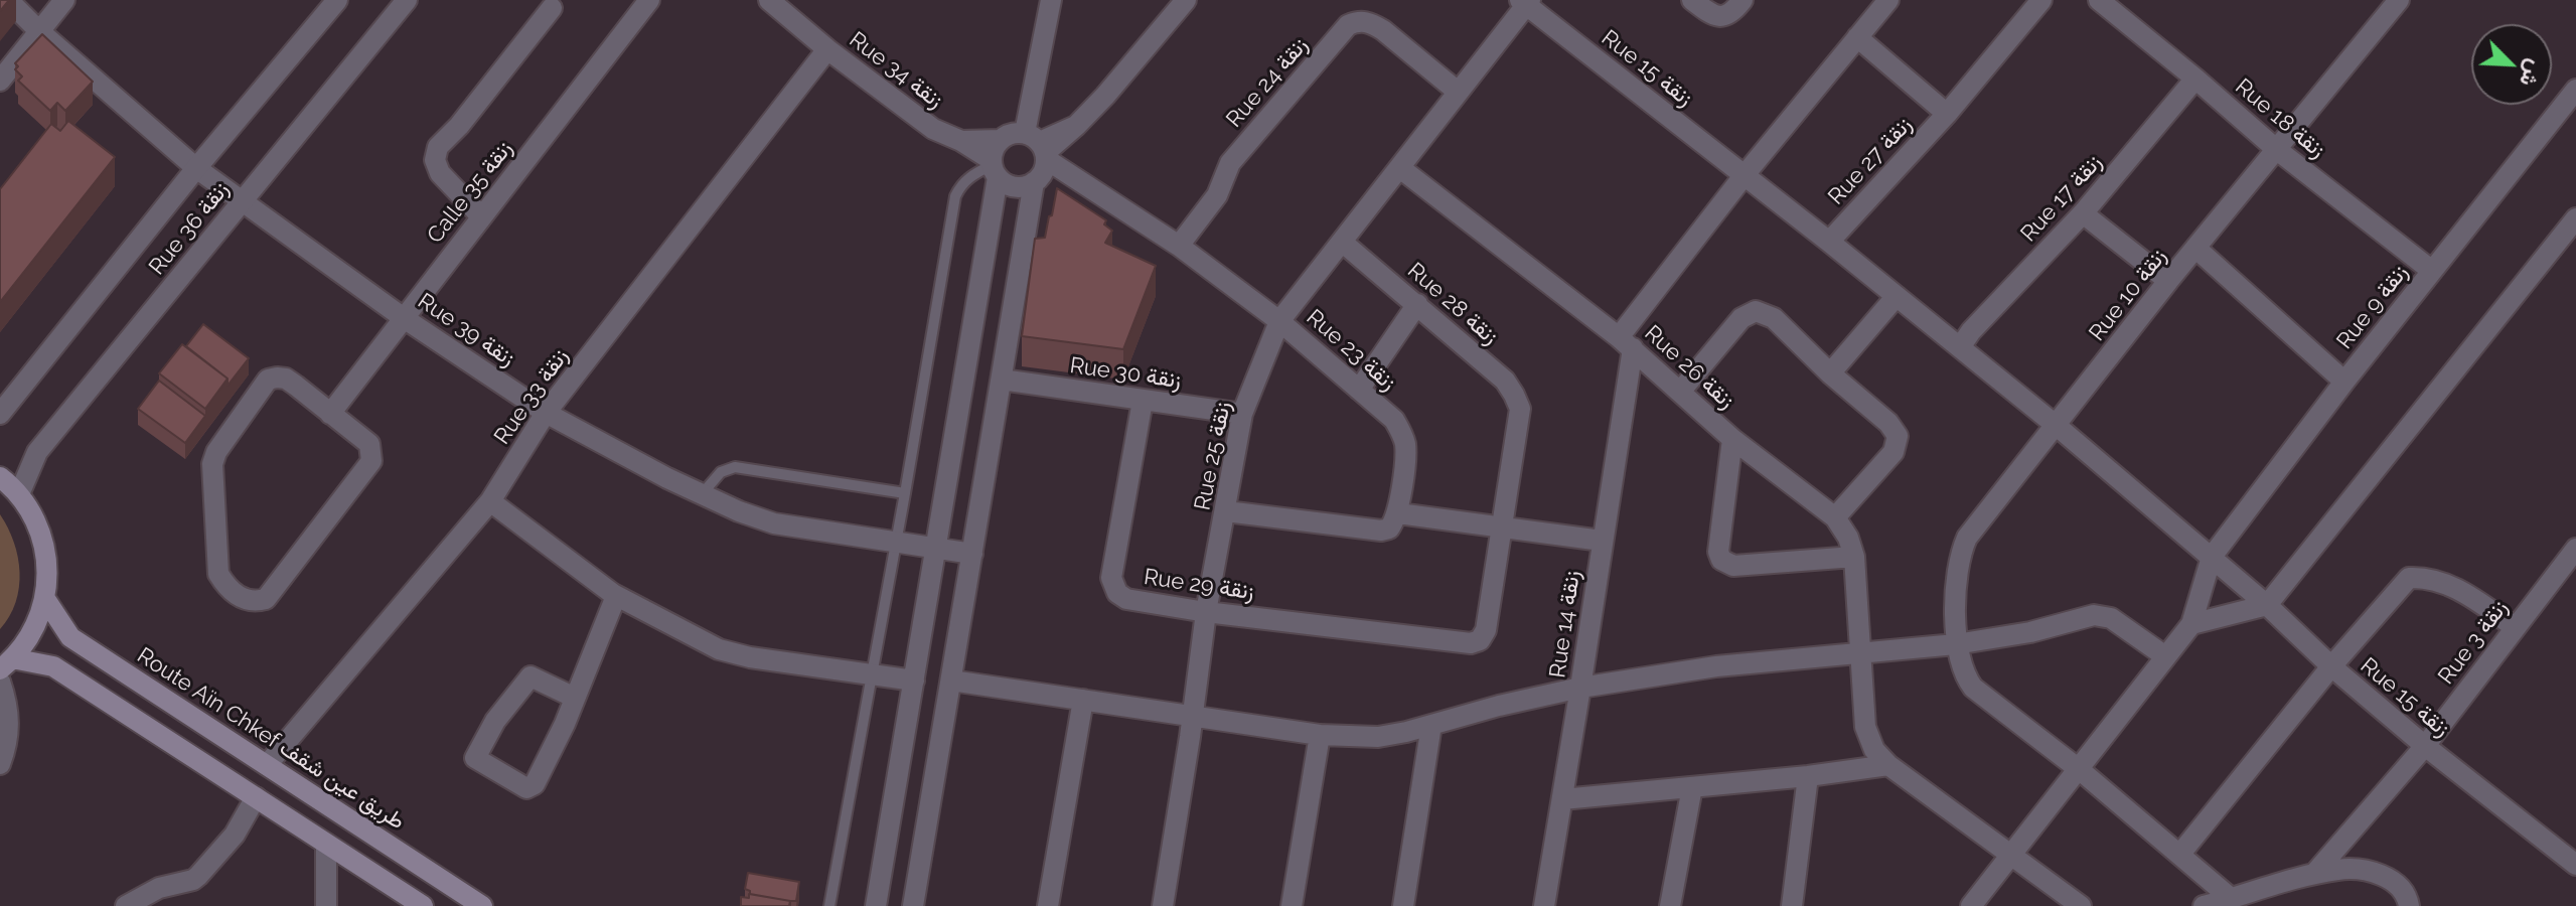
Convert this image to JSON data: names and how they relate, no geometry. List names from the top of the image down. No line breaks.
{"streets":{"main road":["Route Aïn Chkef طريق عين شقف"],"street":["Rue 15 زنقة","Rue 34 زنقة","Rue 24 زنقة","Rue 18 زنقة","Rue 27 زنقة","Calle 35 زنقة","Rue 17 زنقة","Rue 36 زنقة","Rue 10 زنقة","Rue 28 زنقة","Rue 9 زنقة","Rue 39 زنقة","Rue 23 زنقة","Rue 26 زنقة","Rue 30 زنقة","Rue 33 زنقة","Rue 25 زنقة","Rue 29 زنقة","Rue 14 زنقة","Rue 3 زنقة"]},"crossings":[["Rue 15 زنقة","Rue 9 زنقة"],["Rue 15 زنقة","Rue 25 زنقة"],["Rue 15 زنقة","Rue 14 زنقة"],["Rue 15 زنقة","Rue 3 زنقة"],["Rue 34 زنقة","Rue 23 زنقة"],["Rue 34 زنقة","Rue 33 زنقة"],["Rue 24 زنقة","Rue 23 زنقة"],["Rue 24 زنقة","Rue 25 زنقة"],["Rue 18 زنقة","Rue 17 زنقة"],["Rue 18 زنقة","Rue 10 زنقة"],["Rue 18 زنقة","Rue 9 زنقة"],["Calle 35 زنقة","Rue 39 زنقة"],["Rue 36 زنقة","Rue 39 زنقة"],["Rue 28 زنقة","Rue 25 زنقة"],["Rue 28 زنقة","Rue 29 زنقة"],["Rue 39 زنقة","Rue 33 زنقة"],["Rue 23 زنقة","Rue 25 زنقة"],["Rue 26 زنقة","Rue 25 زنقة"],["Rue 26 زنقة","Rue 14 زنقة"],["Rue 30 زنقة","Rue 25 زنقة"],["Rue 30 زنقة","Rue 29 زنقة"],["Rue 33 زنقة","Route Aïn Chkef طريق عين شقف"],["Rue 25 زنقة","Rue 29 زنقة"]],"north":"bottom right"}
